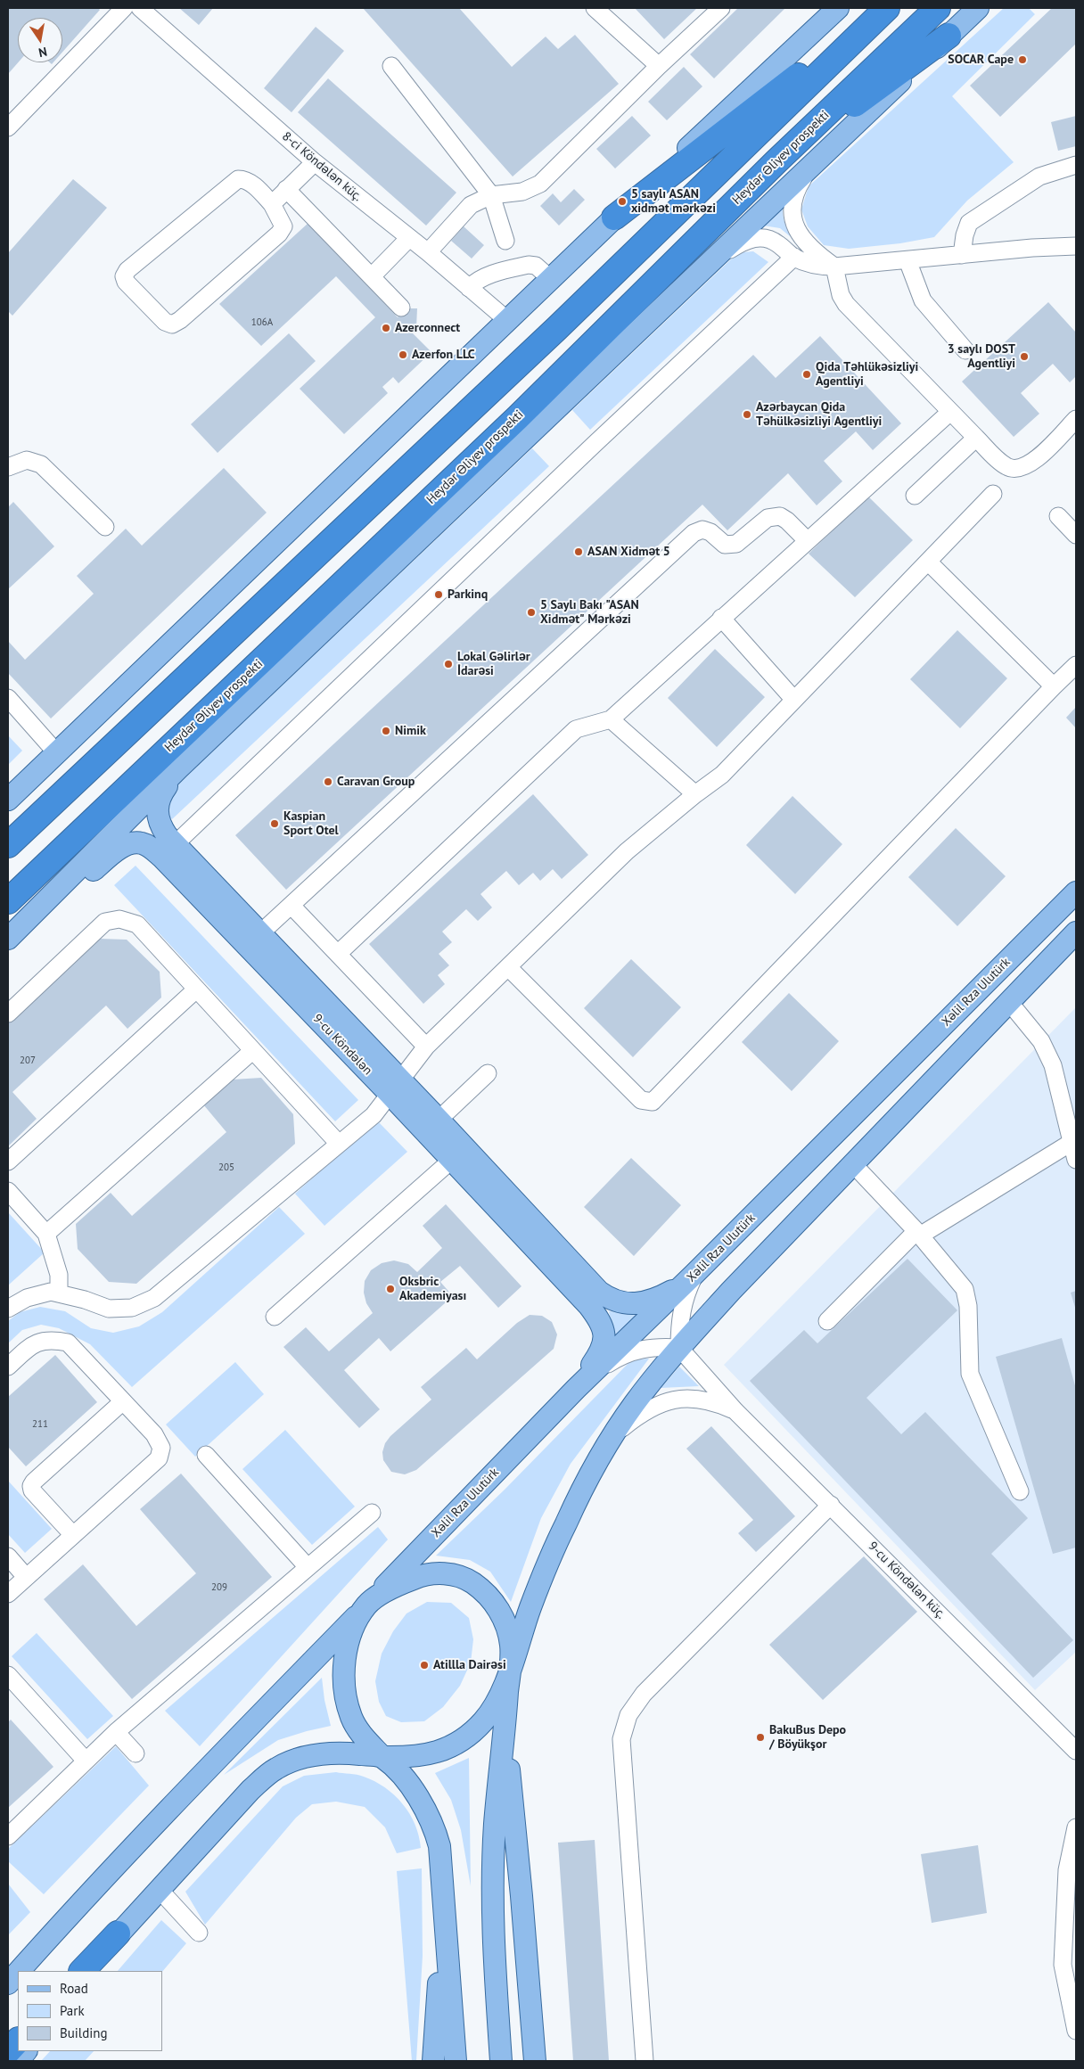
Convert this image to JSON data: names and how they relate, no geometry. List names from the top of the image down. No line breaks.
{"streets":{"highway":["Heydər Əliyev prospekti"],"main road":["Xəlil Rza Ulutürk","9-cu Köndələn"],"street":["8-ci Köndələn küç.","9-cu Köndələn küç."]},"crossings":[["Xəlil Rza Ulutürk","9-cu Köndələn"]],"places":["SOCAR Cape","5 saylı ASAN xidmət mərkəzi","Azerconnect","Azerfon LLC","3 saylı DOST Agentliyi","Qida Təhlükəsizliyi Agentliyi","Azərbaycan Qida Təhülkəsizliyi Agentliyi","ASAN Xidmət 5","Parkinq","5 Saylı Bakı \"ASAN Xidmət\" Mərkəzi","Lokal Gəlirlər İdarəsi","Nimik","Caravan Group","Kaspian Sport Otel","Oksbric Akademiyası","Atillla Dairəsi","BakuBus Depo / Böyükşor"],"house_numbers":["106A","207","205","211","209"],"legend":["Road","Park","Building"],"north":"bottom"}
